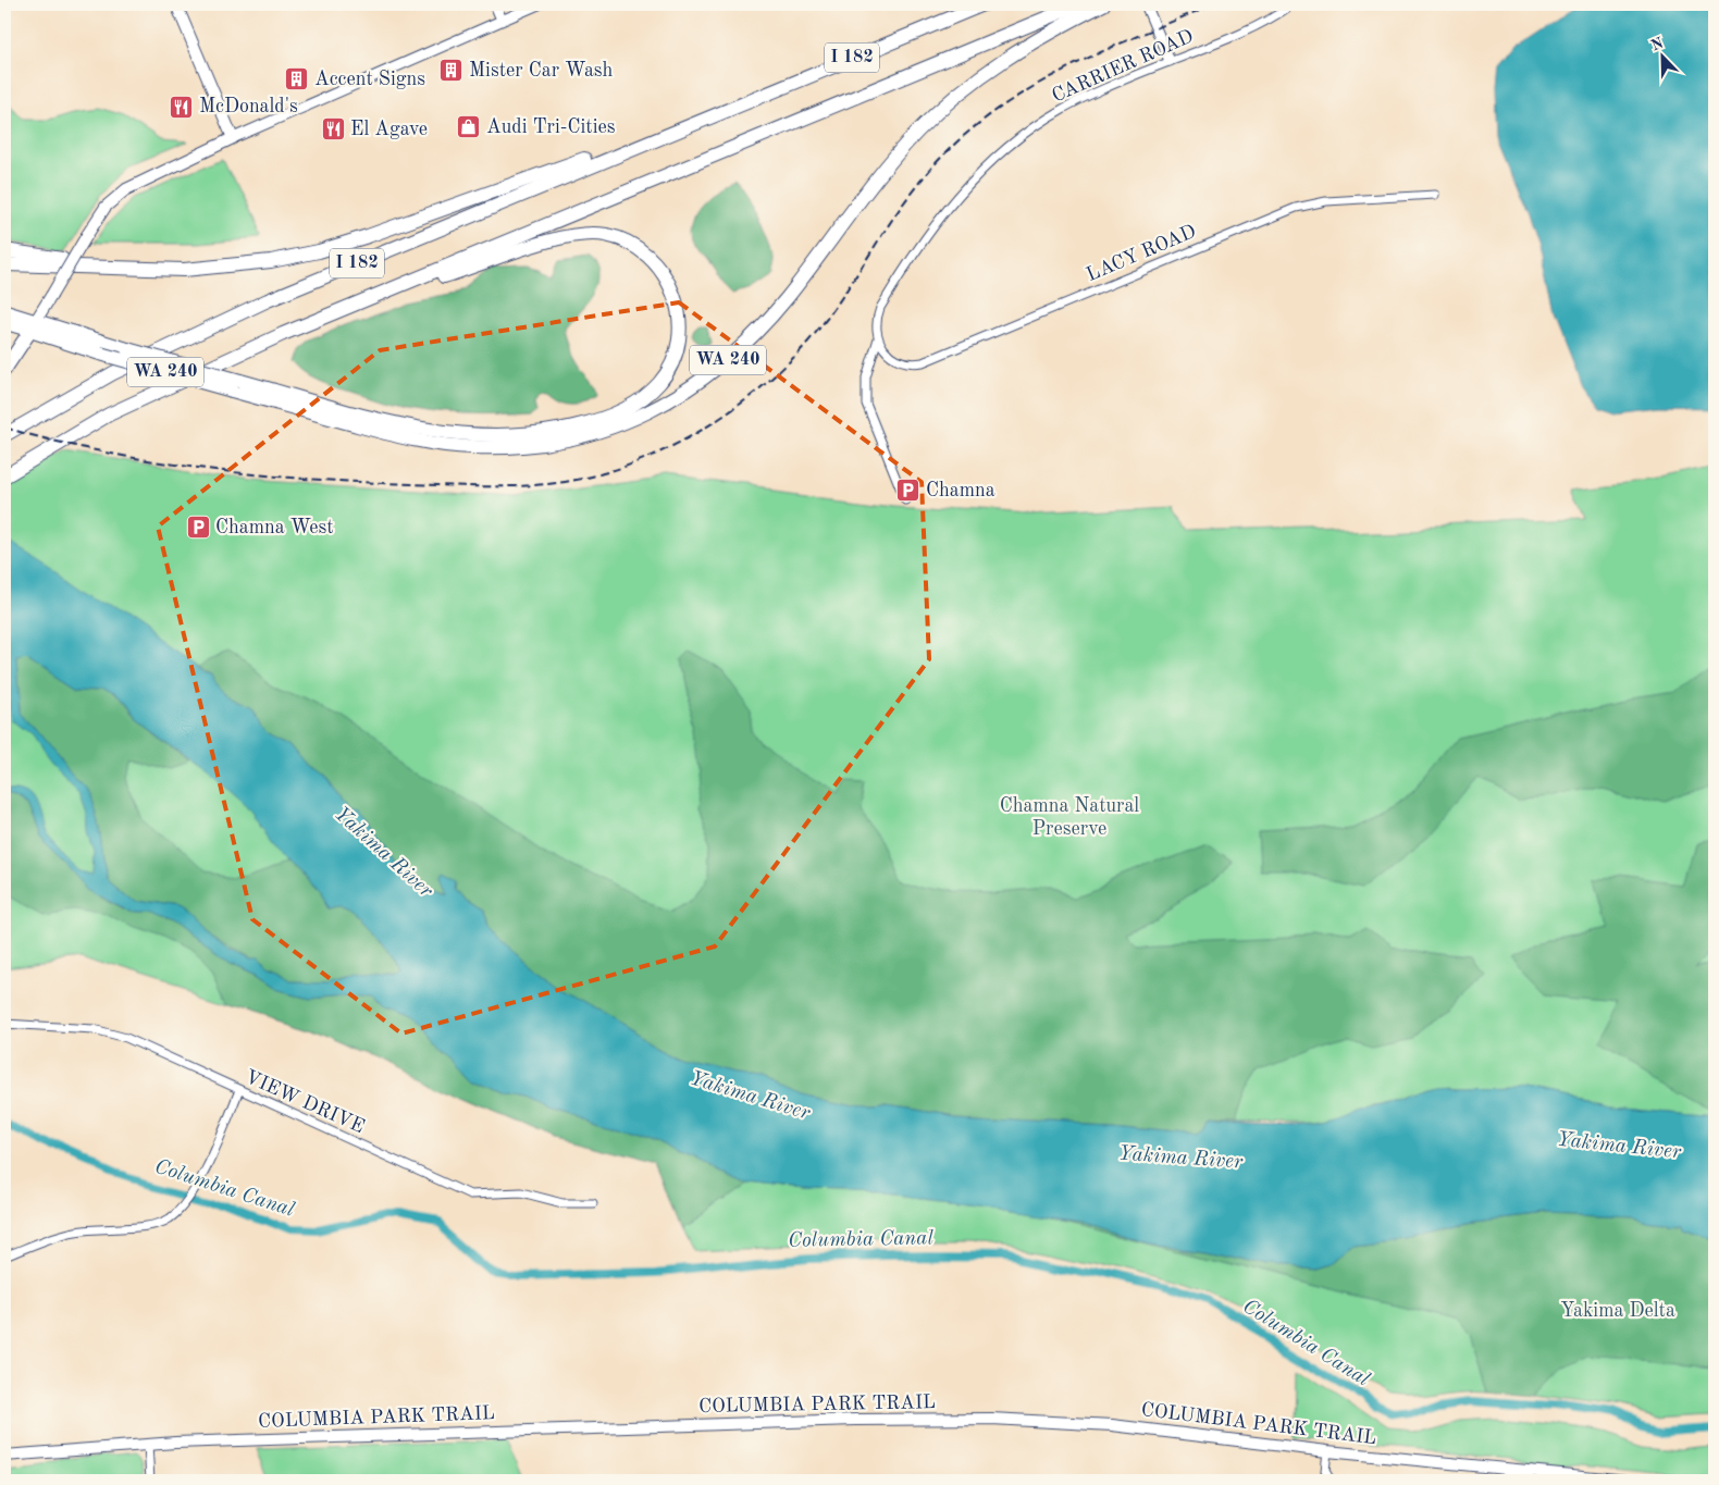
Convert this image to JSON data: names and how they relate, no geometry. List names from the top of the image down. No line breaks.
{"streets":{"highway":["I 182","WA 240"],"main road":["COLUMBIA PARK TRAIL"],"street":["CARRIER ROAD","LACY ROAD","VIEW DRIVE"]},"crossings":[["CARRIER ROAD","LACY ROAD"]],"water":["Yakima River","Columbia Canal"],"parks":["Chamna Natural Preserve","Yakima Delta"],"places":{"building":["Mister Car Wash","Accent Signs"],"restaurant":["McDonald's","El Agave"],"shop":["Audi Tri-Cities"],"parking":["Chamna","Chamna West"]},"north":"top left"}
